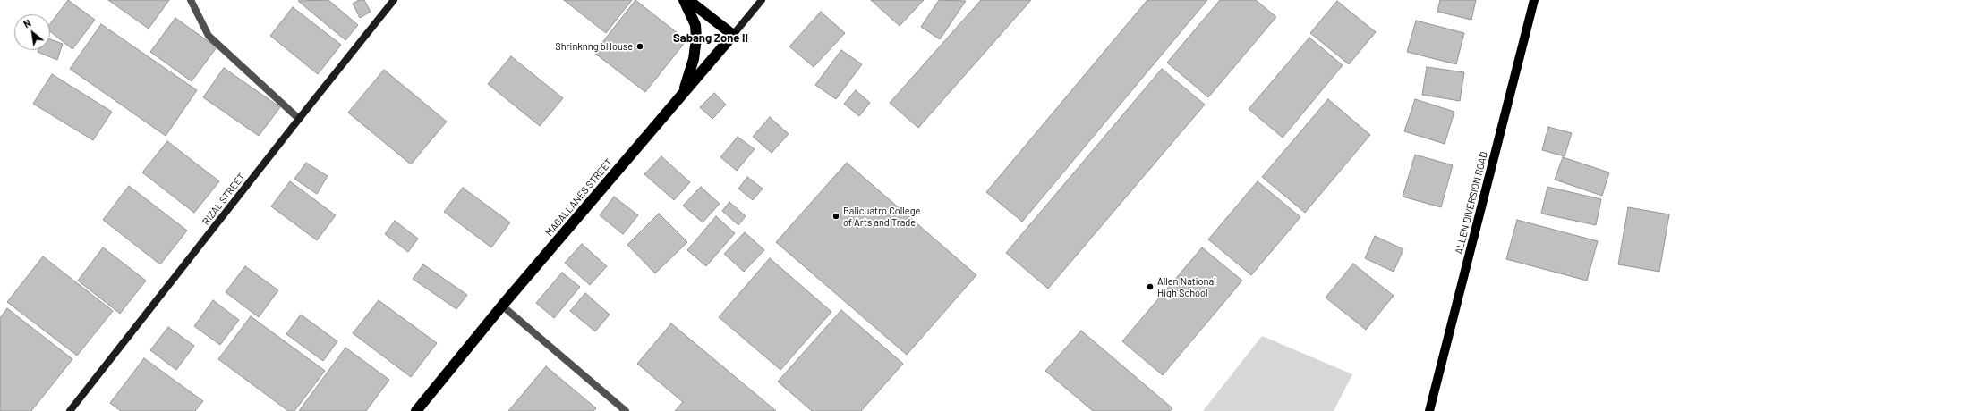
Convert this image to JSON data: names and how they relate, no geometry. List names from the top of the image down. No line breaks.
{"streets":{"highway":["MAGALLANES STREET"],"main road":["ALLEN DIVERSION ROAD"],"street":["RIZAL STREET"]},"districts":["Sabang Zone II"],"places":["Shrinknng bHouse","Balicuatro College of Arts and Trade","Allen National High School"],"north":"top left"}
